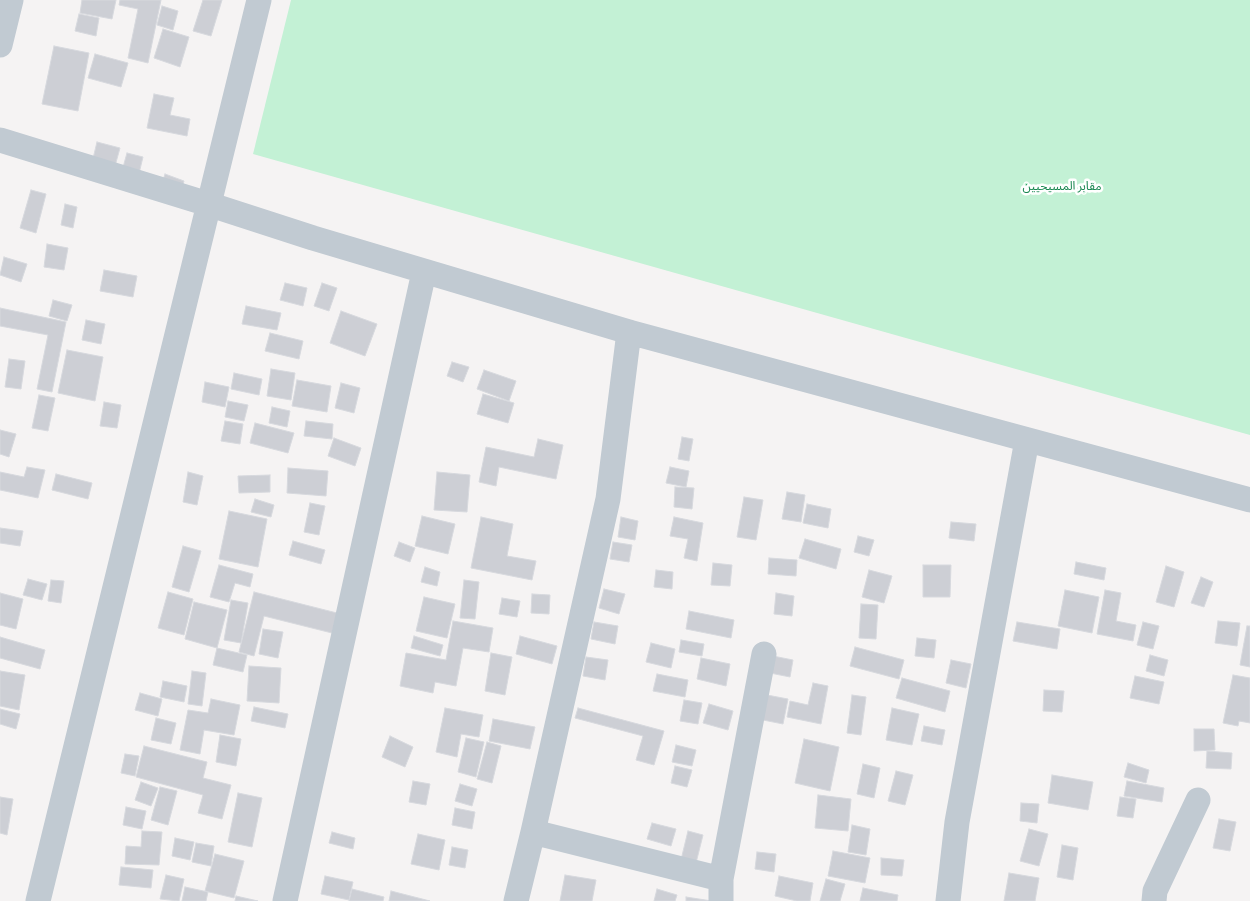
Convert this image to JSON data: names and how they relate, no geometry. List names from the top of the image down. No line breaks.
{"parks":["مقابر المسيحيين"]}
